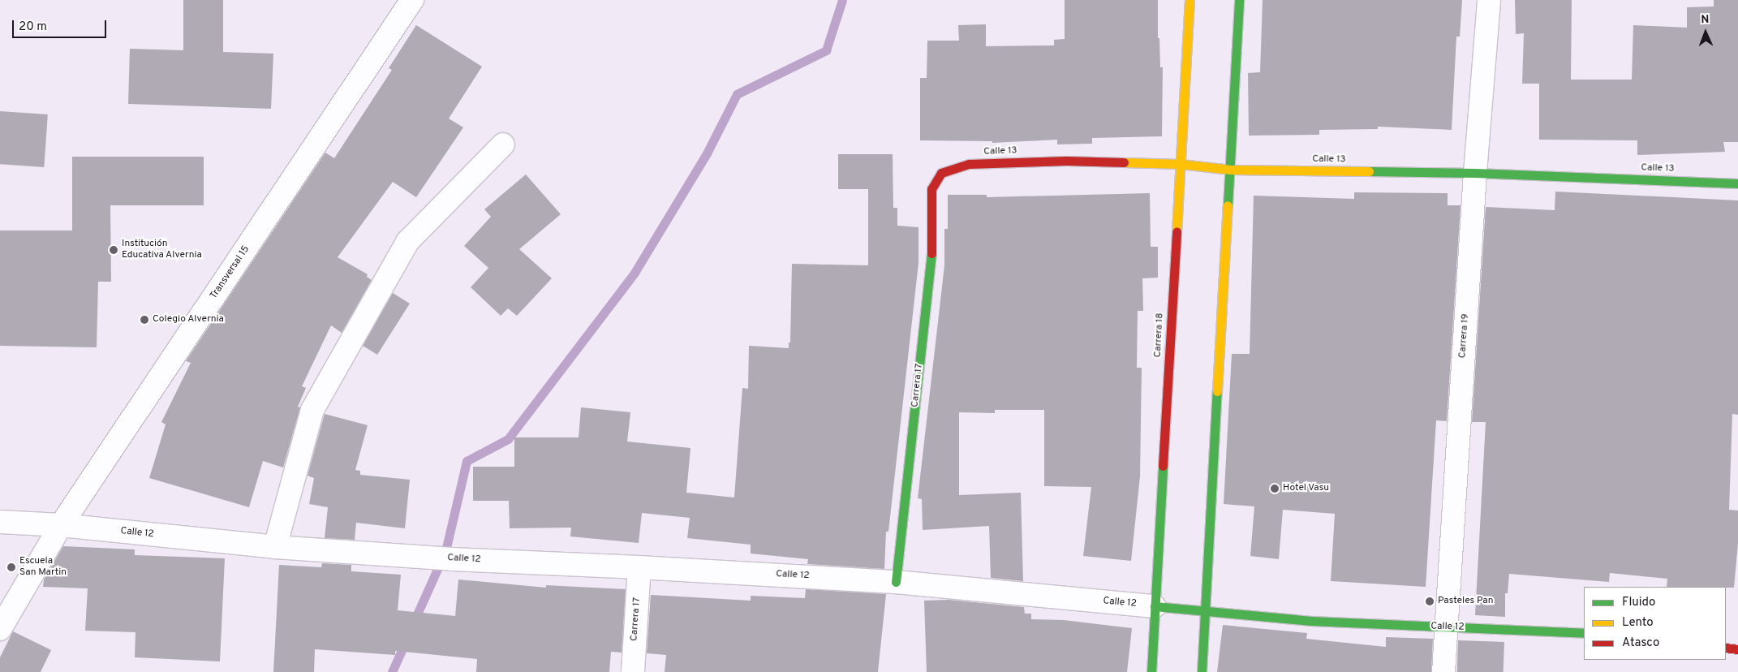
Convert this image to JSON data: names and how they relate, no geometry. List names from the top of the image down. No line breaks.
{"streets":{"street":["Calle 13","Transversal 15","Carrera 18","Carrera 19","Carrera 17","Calle 12"]},"crossings":[["Calle 13","Carrera 18"],["Calle 13","Carrera 19"],["Calle 13","Carrera 17"],["Transversal 15","Calle 12"],["Carrera 18","Calle 12"],["Carrera 19","Calle 12"],["Carrera 17","Calle 12"]],"places":["Institución Educativa Alvernia","Colegio Alvernia","Hotel Vasu","Escuela San Martin","Pasteles Pan"],"legend":["Fluido","Lento","Atasco"],"scale_bar":"20 m","north":"top"}
